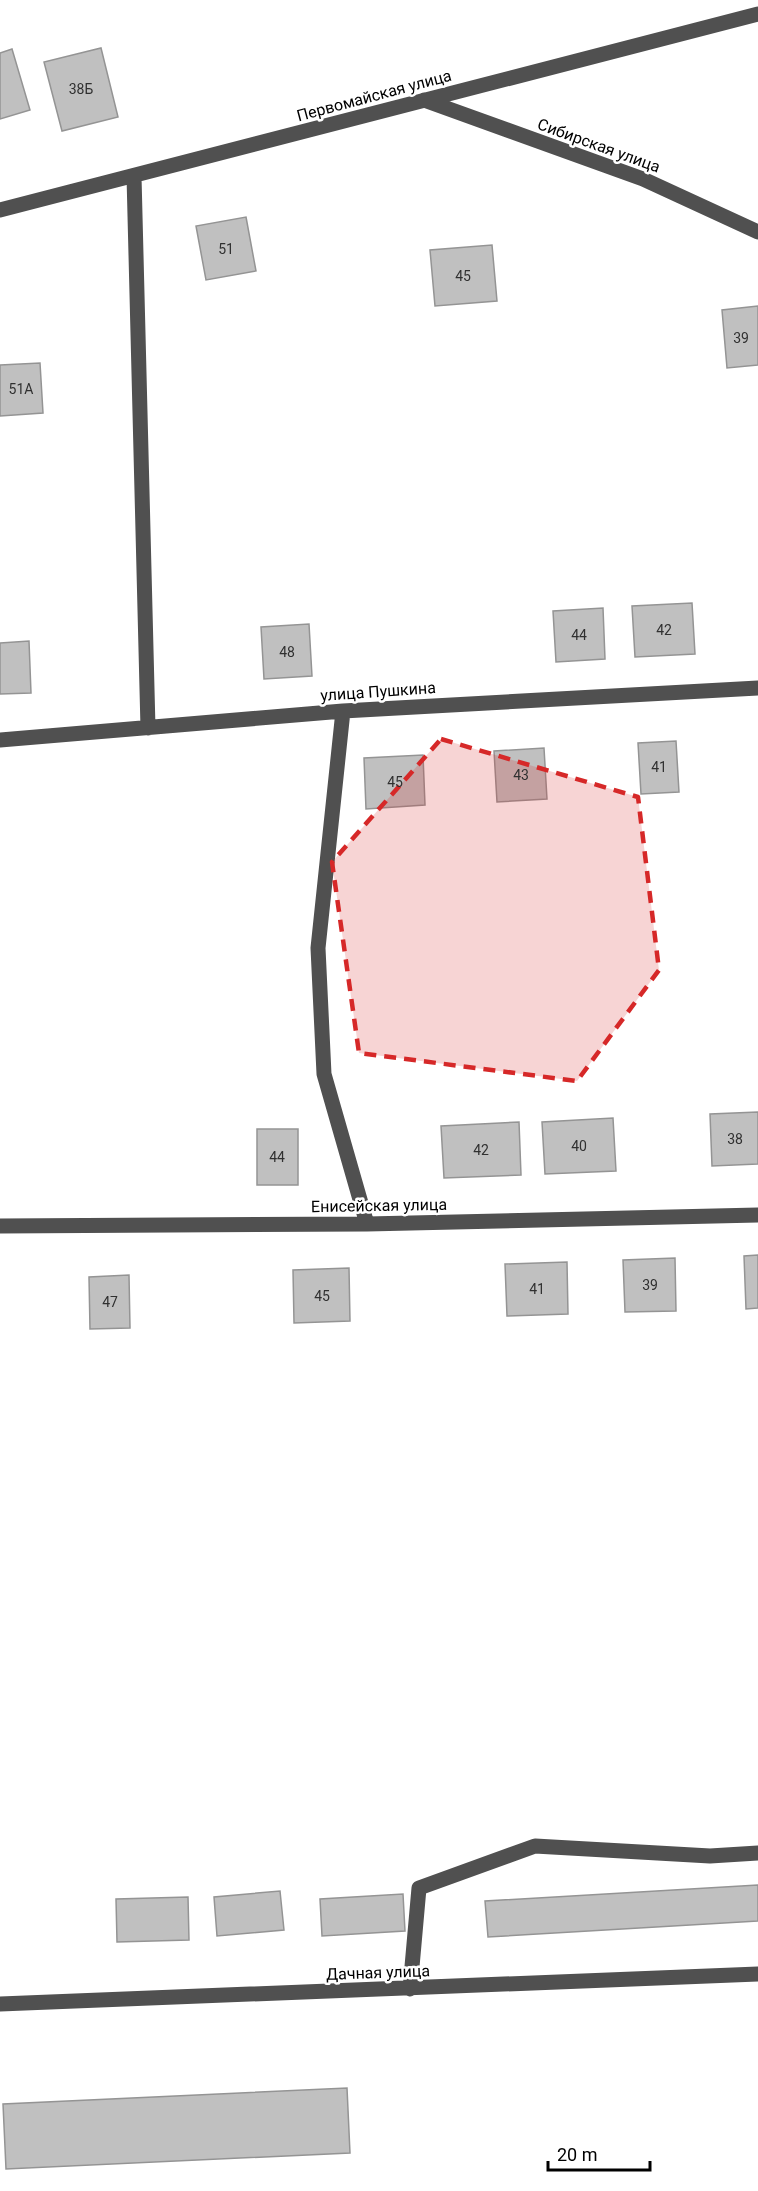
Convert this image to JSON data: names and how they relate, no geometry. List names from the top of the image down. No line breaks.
{"streets":{"street":["Первомайская улица","Сибирская улица","улица Пушкина","Енисейская улица","Дачная улица"]},"crossings":[["Первомайская улица","Сибирская улица"]],"house_numbers":["38Б","51","45","39","51А","42","44","48","41","43","45","38","40","42","44","39","41","45","47"],"scale_bar":"20 m"}
